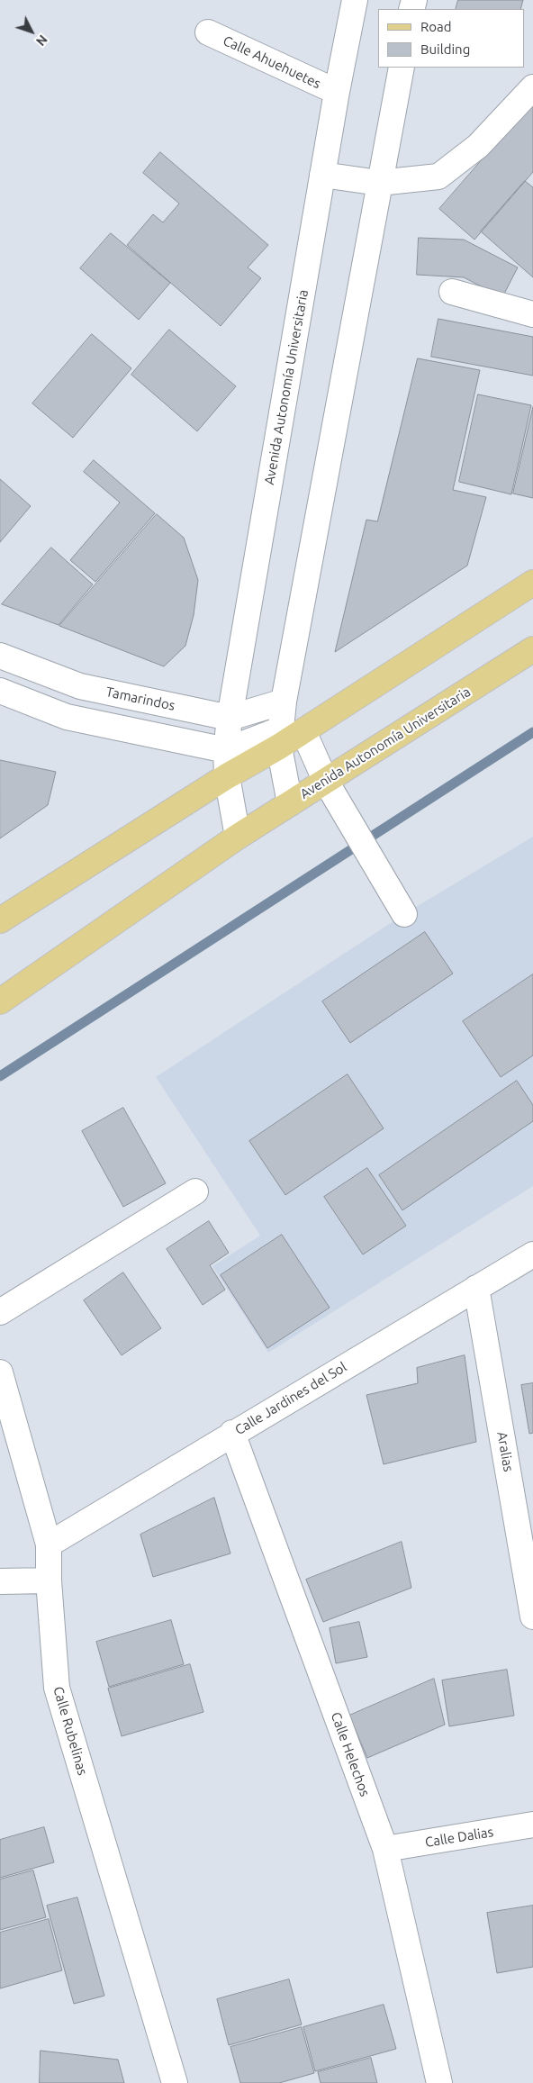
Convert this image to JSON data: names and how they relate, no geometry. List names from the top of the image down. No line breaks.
{"streets":{"main road":["Avenida Autonomía Universitaria"],"street":["Calle Ahuehuetes","Tamarindos","Calle Jardines del Sol","Aralias","Calle Rubelinas","Calle Helechos","Calle Dalias"]},"crossings":[["Calle Ahuehuetes","Avenida Autonomía Universitaria"],["Avenida Autonomía Universitaria","Tamarindos"],["Calle Jardines del Sol","Aralias"],["Calle Jardines del Sol","Calle Rubelinas"],["Calle Jardines del Sol","Calle Helechos"],["Calle Helechos","Calle Dalias"]],"legend":["Road","Building"],"north":"bottom right"}
